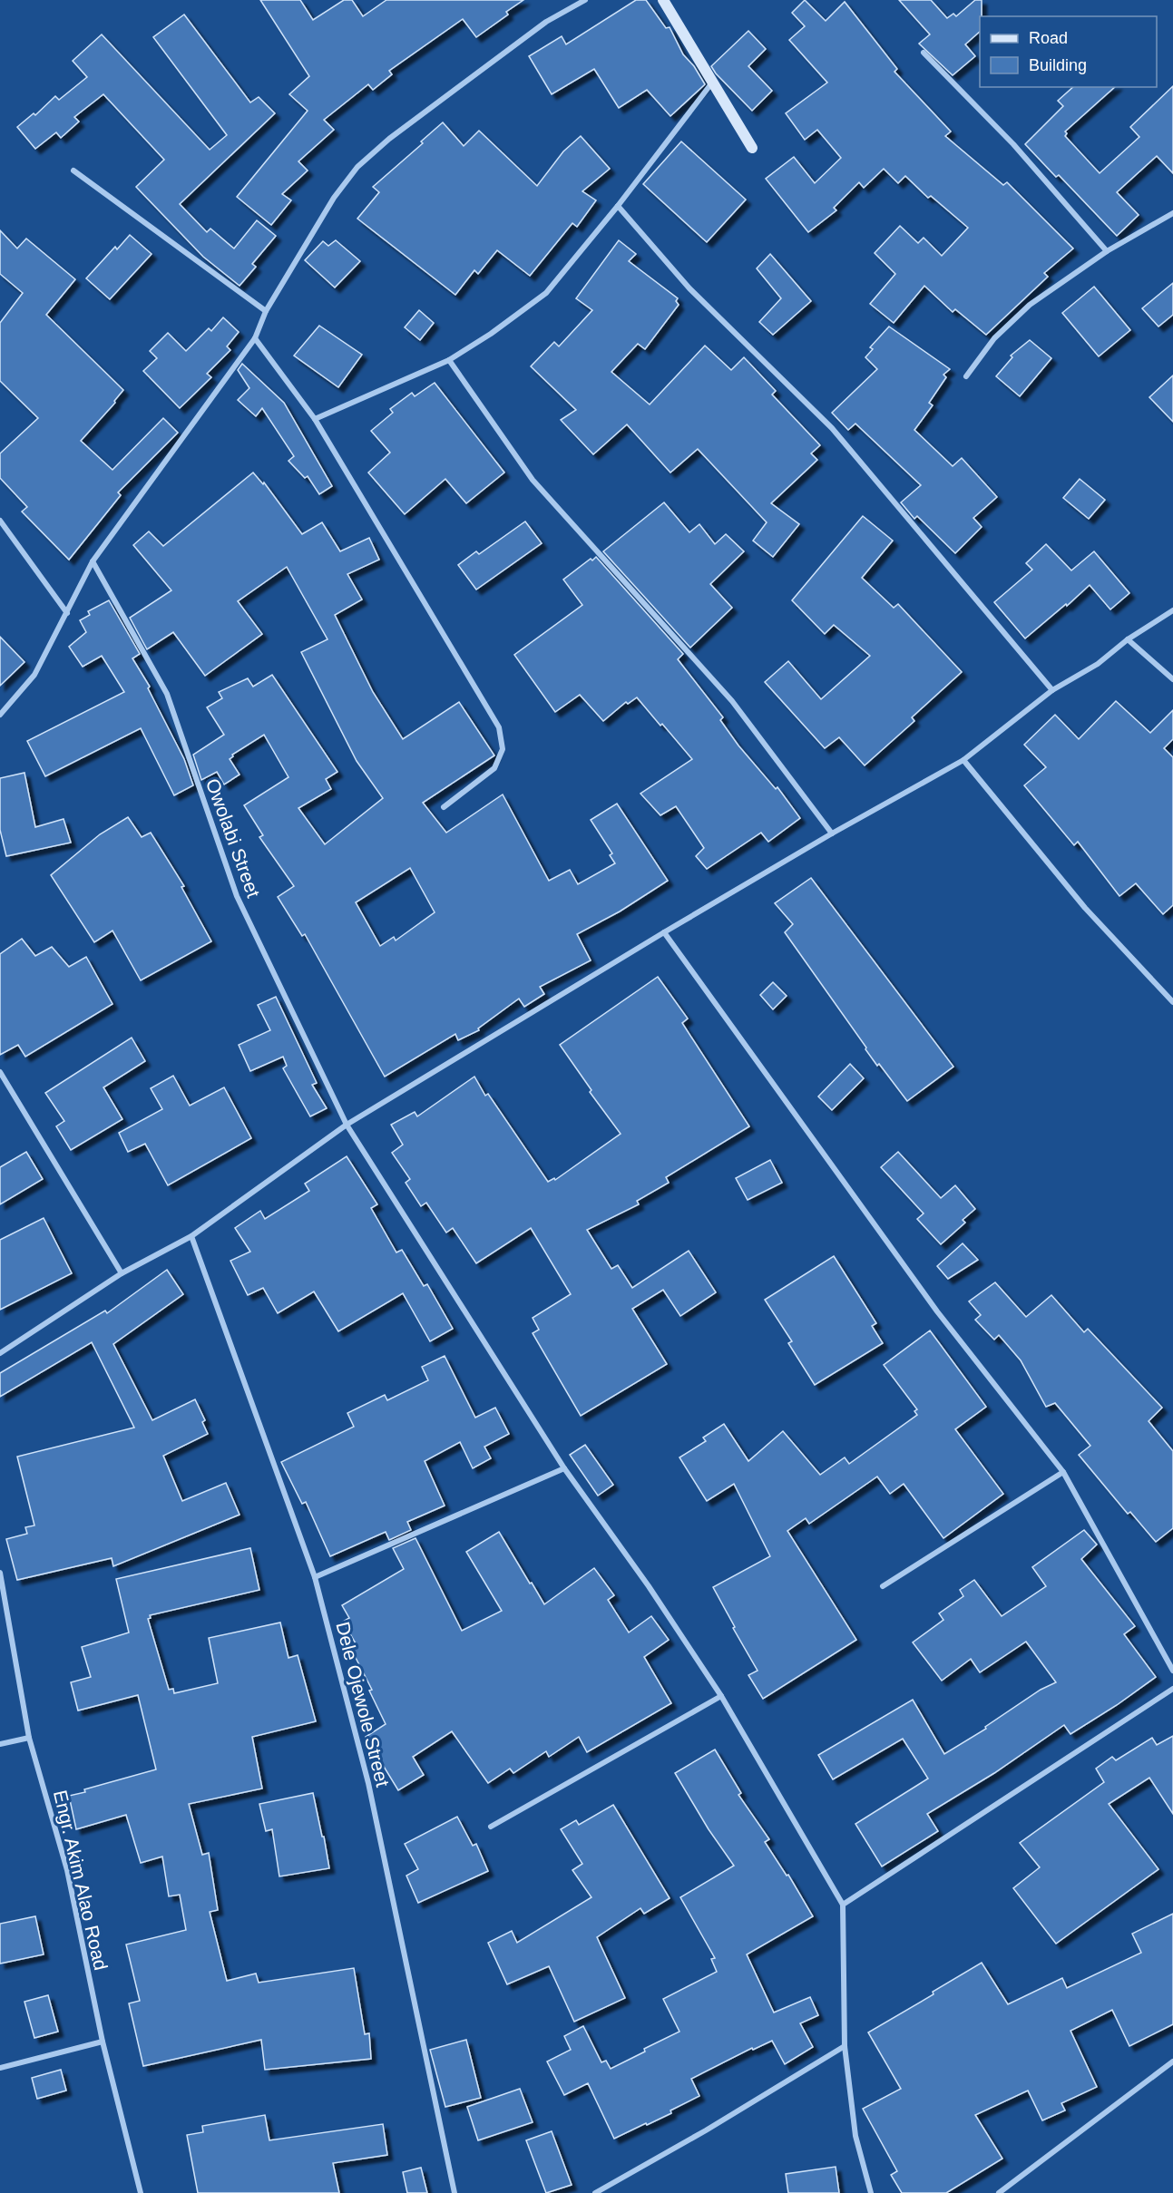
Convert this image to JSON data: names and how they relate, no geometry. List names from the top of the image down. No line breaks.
{"streets":{"street":["Owolabi Street","Dele Ojewole Street","Engr. Akim Alao Road"]},"legend":["Road","Building"]}
